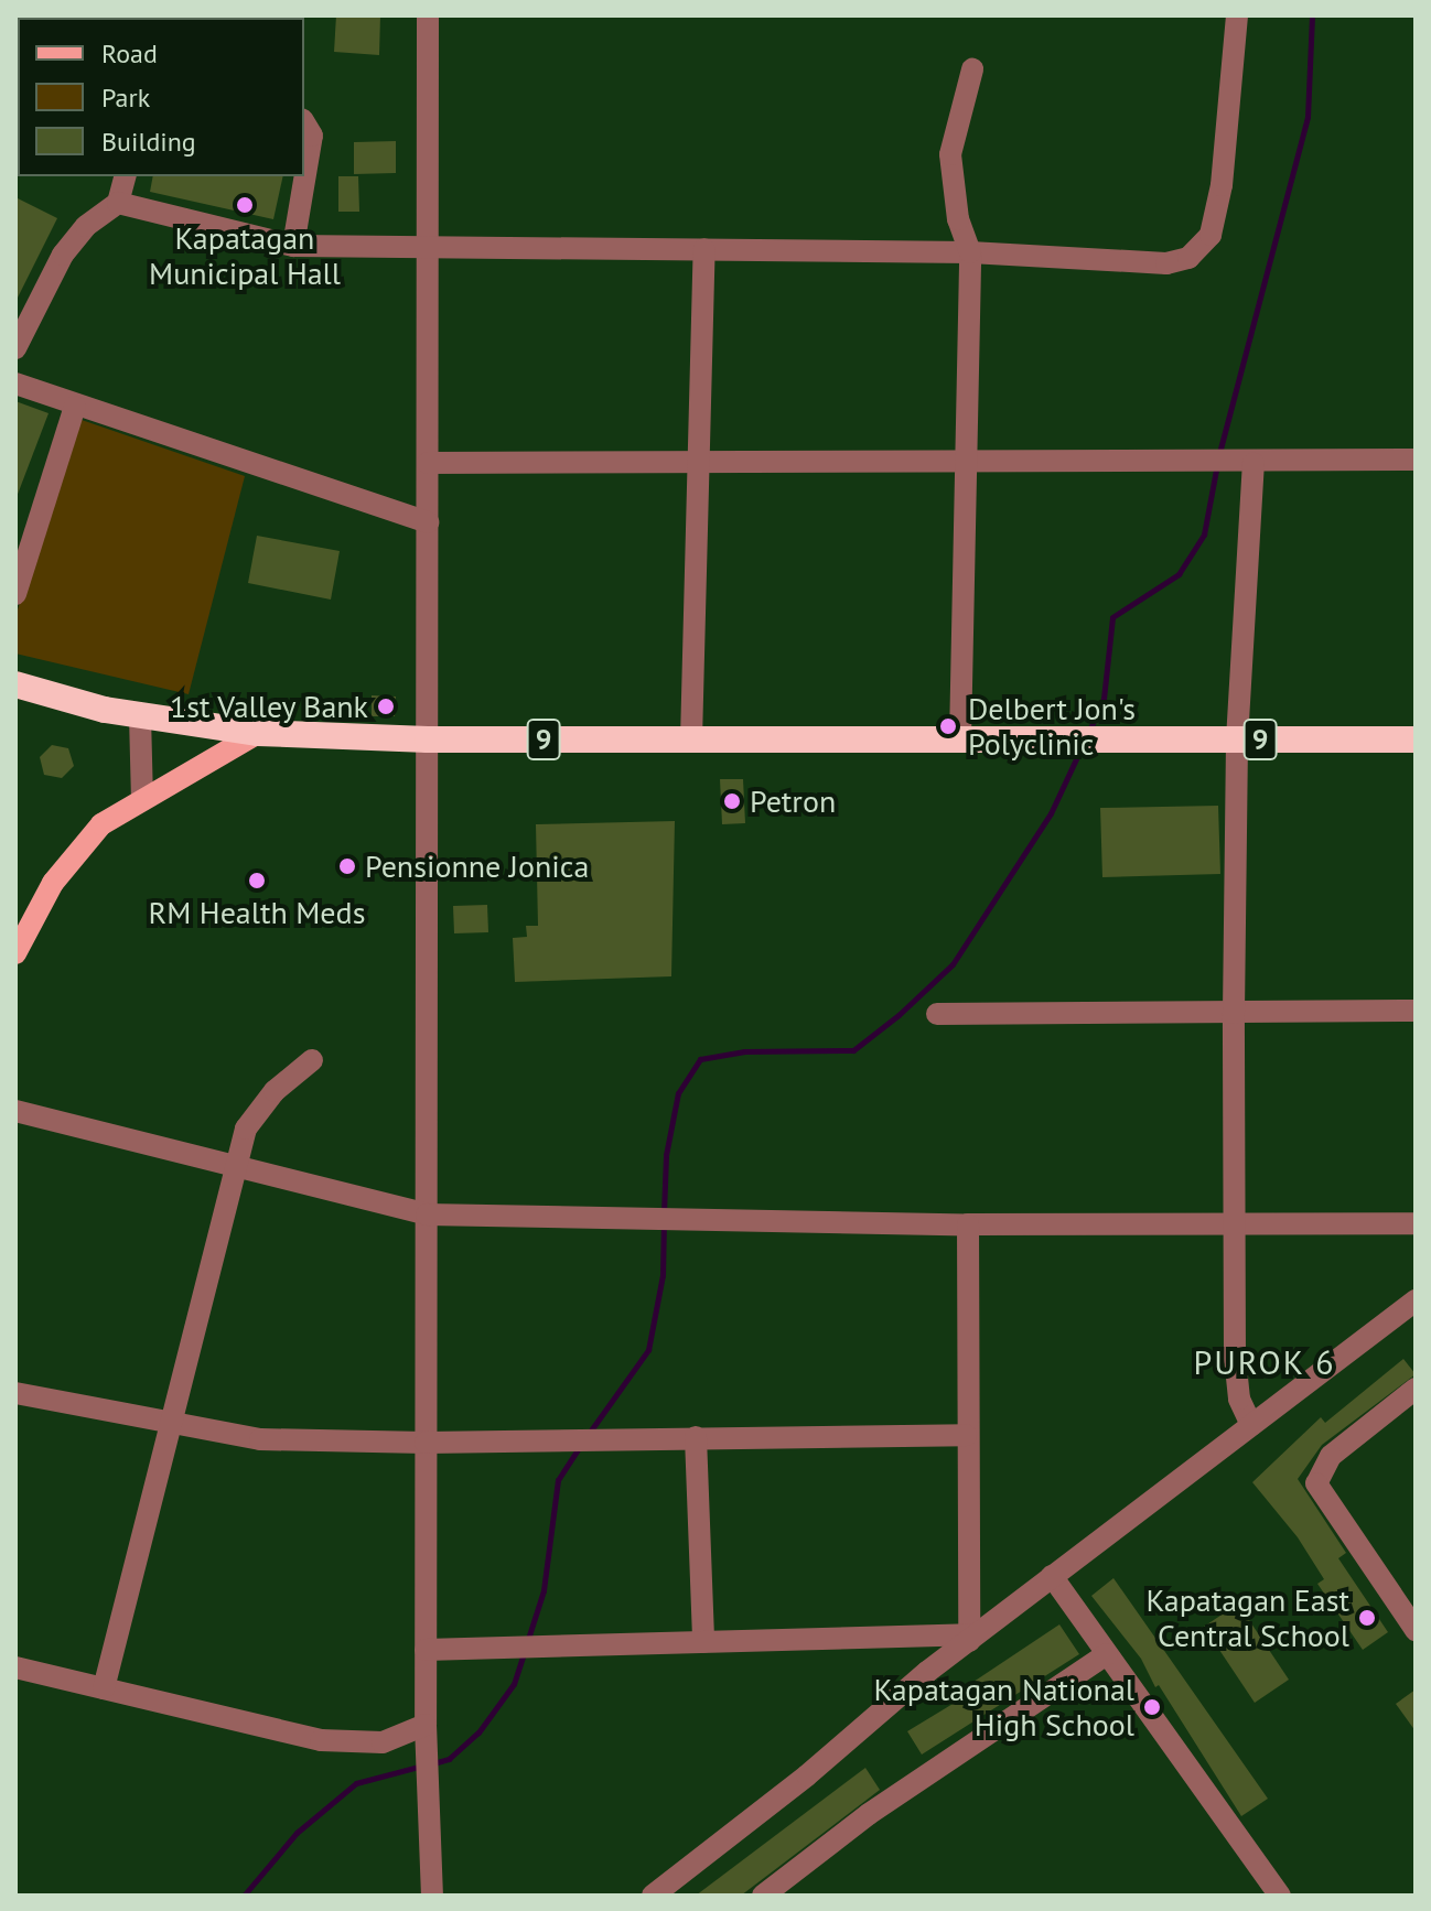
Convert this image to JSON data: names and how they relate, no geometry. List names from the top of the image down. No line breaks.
{"streets":{"highway":["9"]},"districts":["PUROK 6"],"places":["Kapatagan Municipal Hall","1st Valley Bank","Delbert Jon's Polyclinic","Petron","Pensionne Jonica","RM Health Meds","Kapatagan East Central School","Kapatagan National High School"],"legend":["Road","Park","Building"]}
